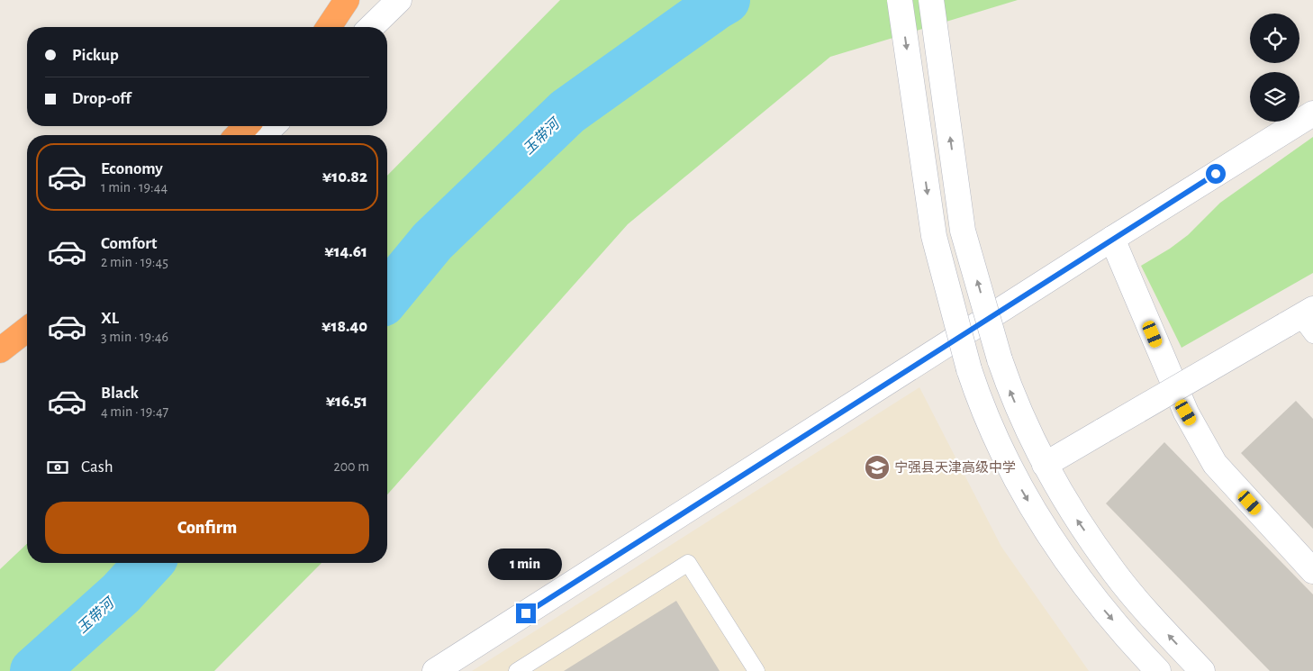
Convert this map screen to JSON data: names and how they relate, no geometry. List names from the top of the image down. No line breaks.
{"water":["玉带河"],"places":{"school or university":["宁强县天津高级中学"]},"page":{"banner":["Pickup","Drop-off"],"list":[{"name":"Economy","note":"1 min · 19:44","value":"¥10.82"},{"name":"Comfort","note":"2 min · 19:45","value":"¥14.61"},{"name":"XL","note":"3 min · 19:46","value":"¥18.40"},{"name":"Black","note":"4 min · 19:47","value":"¥16.51"}],"pay":["Cash","200 m"],"buttons":"Confirm","bubble":"1 min"}}
